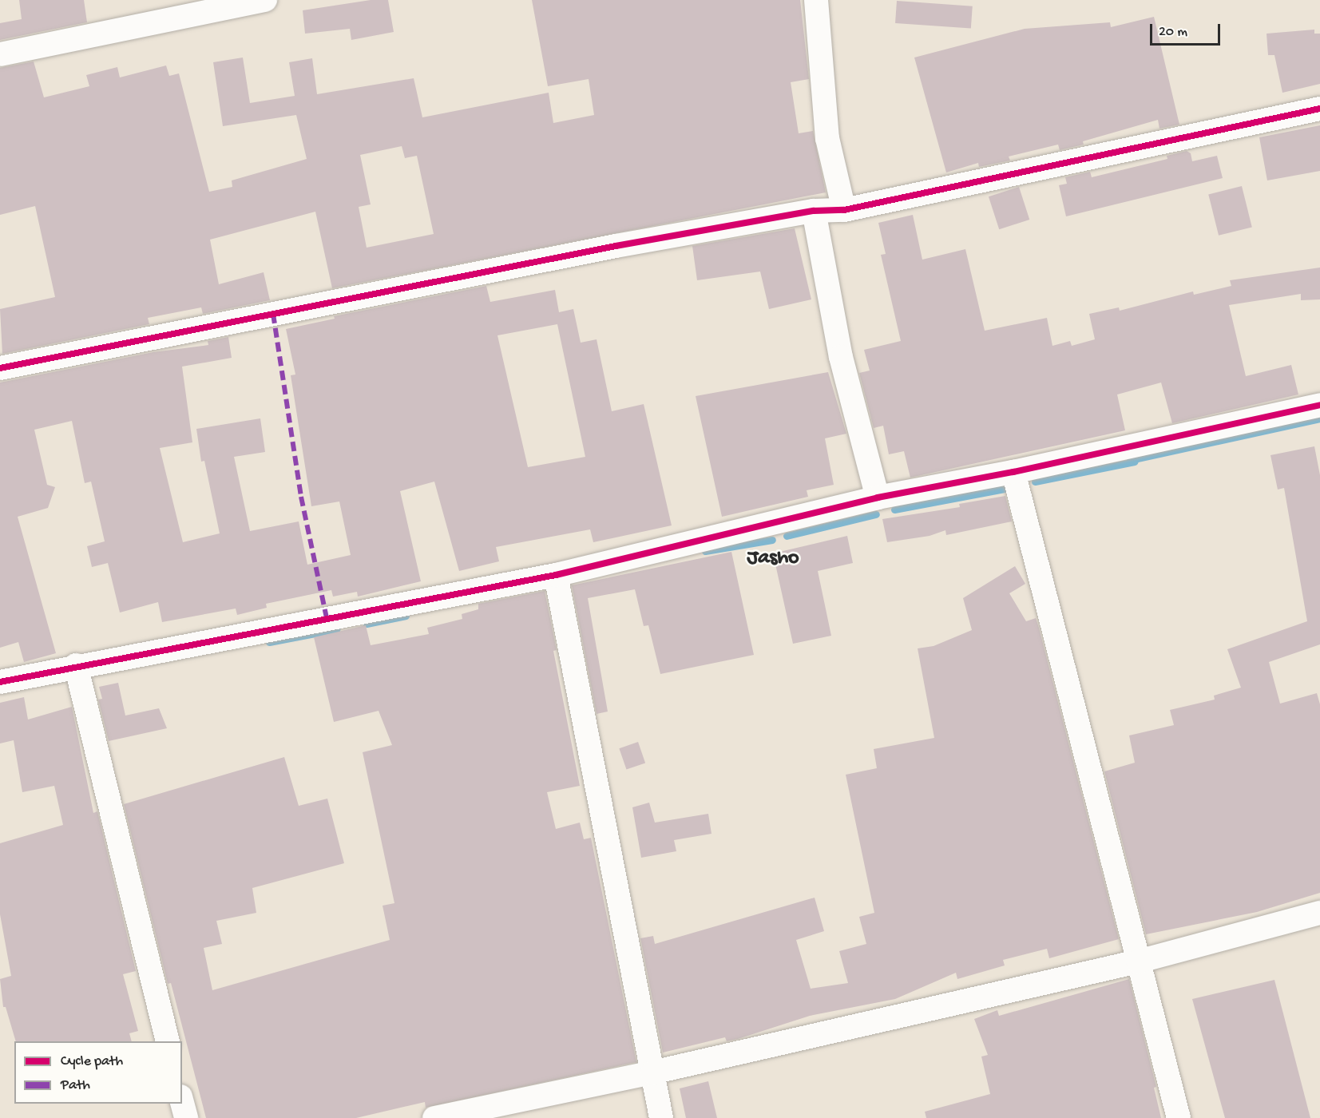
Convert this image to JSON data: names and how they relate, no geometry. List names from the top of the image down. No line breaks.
{"districts":["Jasho"],"legend":["Cycle path","Path"],"scale_bar":"20 m"}
